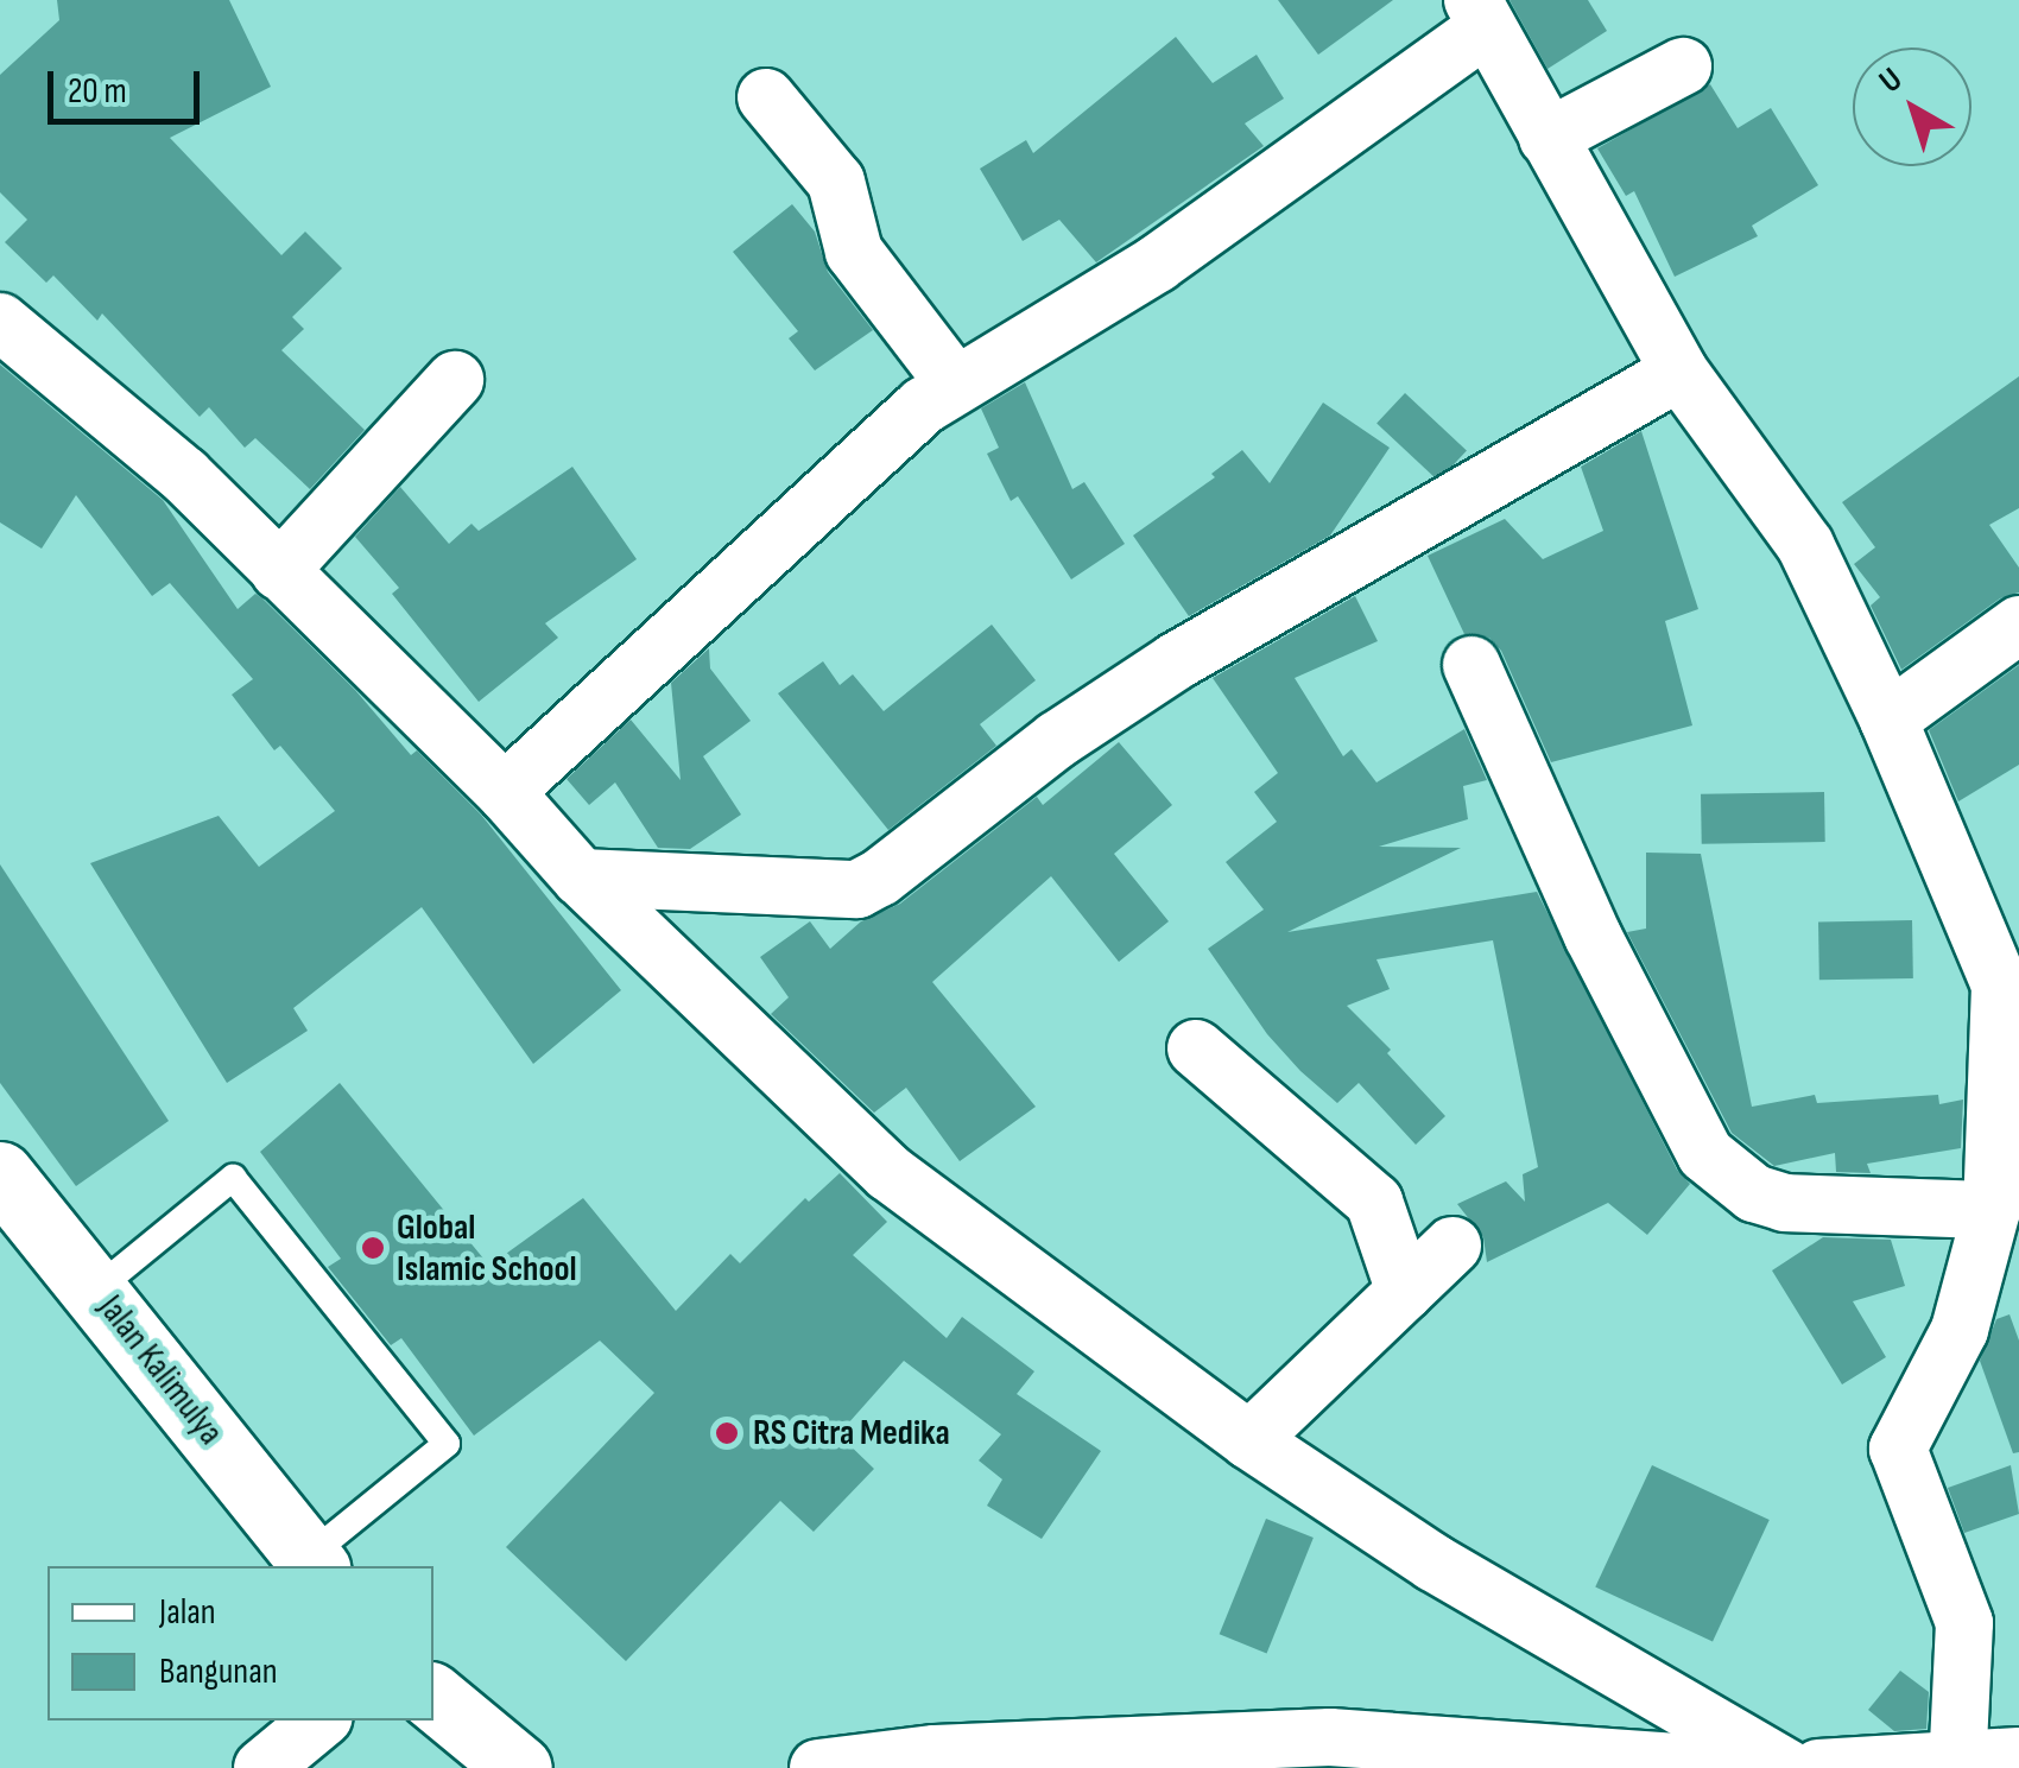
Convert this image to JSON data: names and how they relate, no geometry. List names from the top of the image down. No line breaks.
{"streets":{"street":["Jalan Kalimulya"]},"places":["Global Islamic School","RS Citra Medika"],"legend":["Jalan","Bangunan"],"scale_bar":"20 m","north":"top left"}
